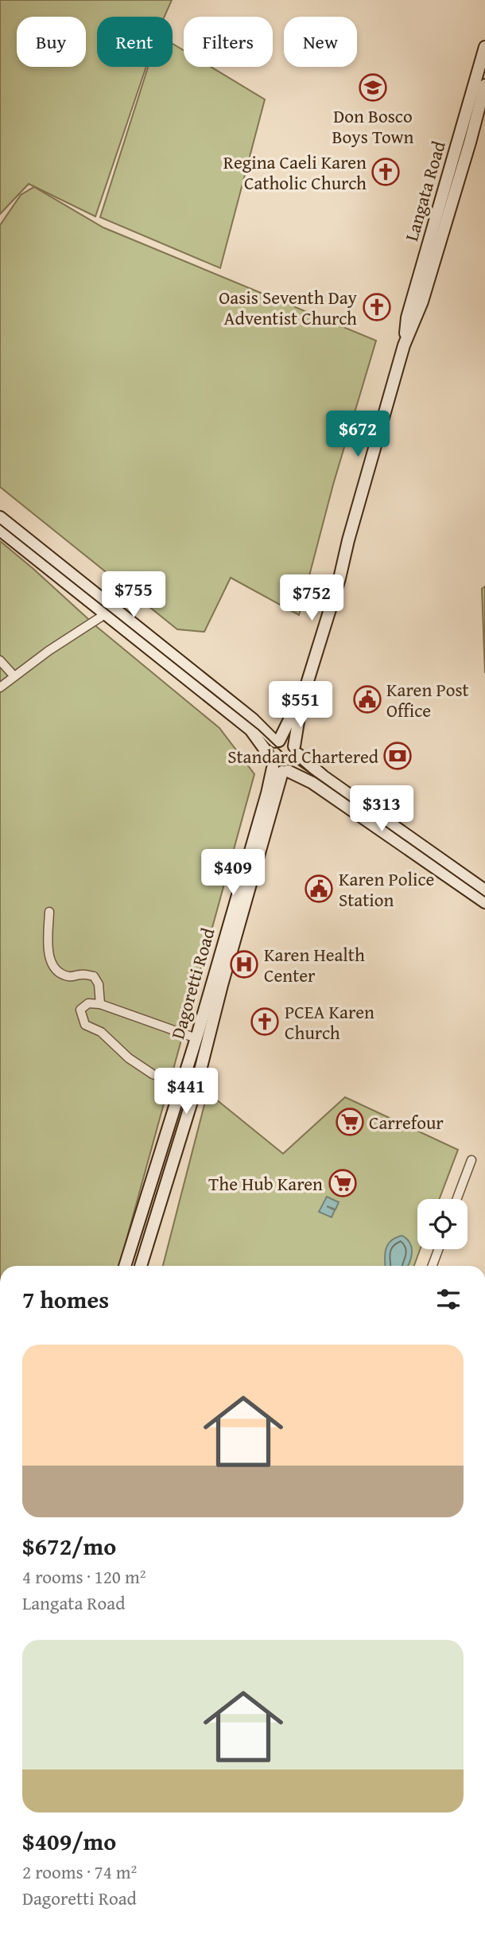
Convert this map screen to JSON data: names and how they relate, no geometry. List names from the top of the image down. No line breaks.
{"streets":{"main road":["Langata Road","Dagoretti Road"]},"places":{"school or university":["Don Bosco Boys Town"],"church":["Regina Caeli Karen Catholic Church","Oasis Seventh Day Adventist Church","PCEA Karen Church"],"public building":["Karen Post Office","Karen Police Station"],"bank":["Standard Chartered"],"hospital":["Karen Health Center"],"supermarket":["Carrefour","The Hub Karen"]},"page":{"chip":["Buy","Rent","Filters","New"],"price":["$672","$755","$752","$551","$313","$409","$441"],"heading":"7 homes","list":[{"name":"$672/mo","note":"4 rooms · 120 m² · Langata Road"},{"name":"$409/mo","note":"2 rooms · 74 m² · Dagoretti Road"}]}}
